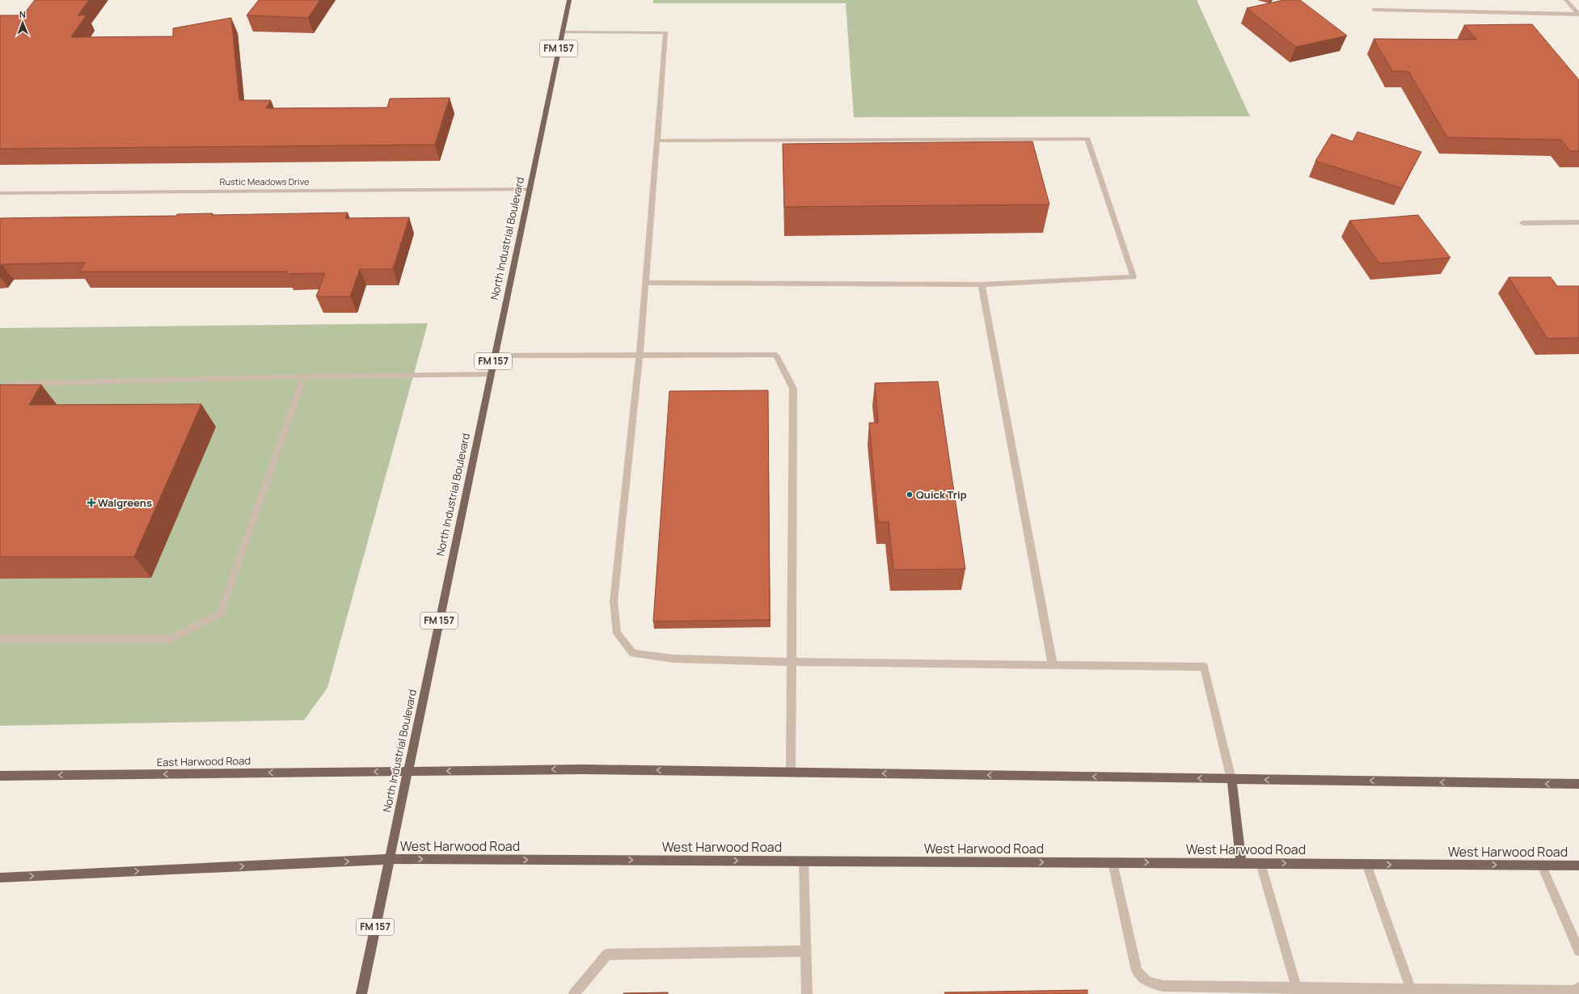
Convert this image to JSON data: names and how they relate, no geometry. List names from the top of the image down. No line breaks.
{"streets":{"main road":["FM 157","North Industrial Boulevard","East Harwood Road","West Harwood Road"],"street":["Rustic Meadows Drive"]},"crossings":[["Rustic Meadows Drive","North Industrial Boulevard"],["North Industrial Boulevard","East Harwood Road"],["North Industrial Boulevard","West Harwood Road"]],"one_way":["East Harwood Road","West Harwood Road"],"places":{"other":["Quick Trip"],"health":["Walgreens"]},"north":"top"}
